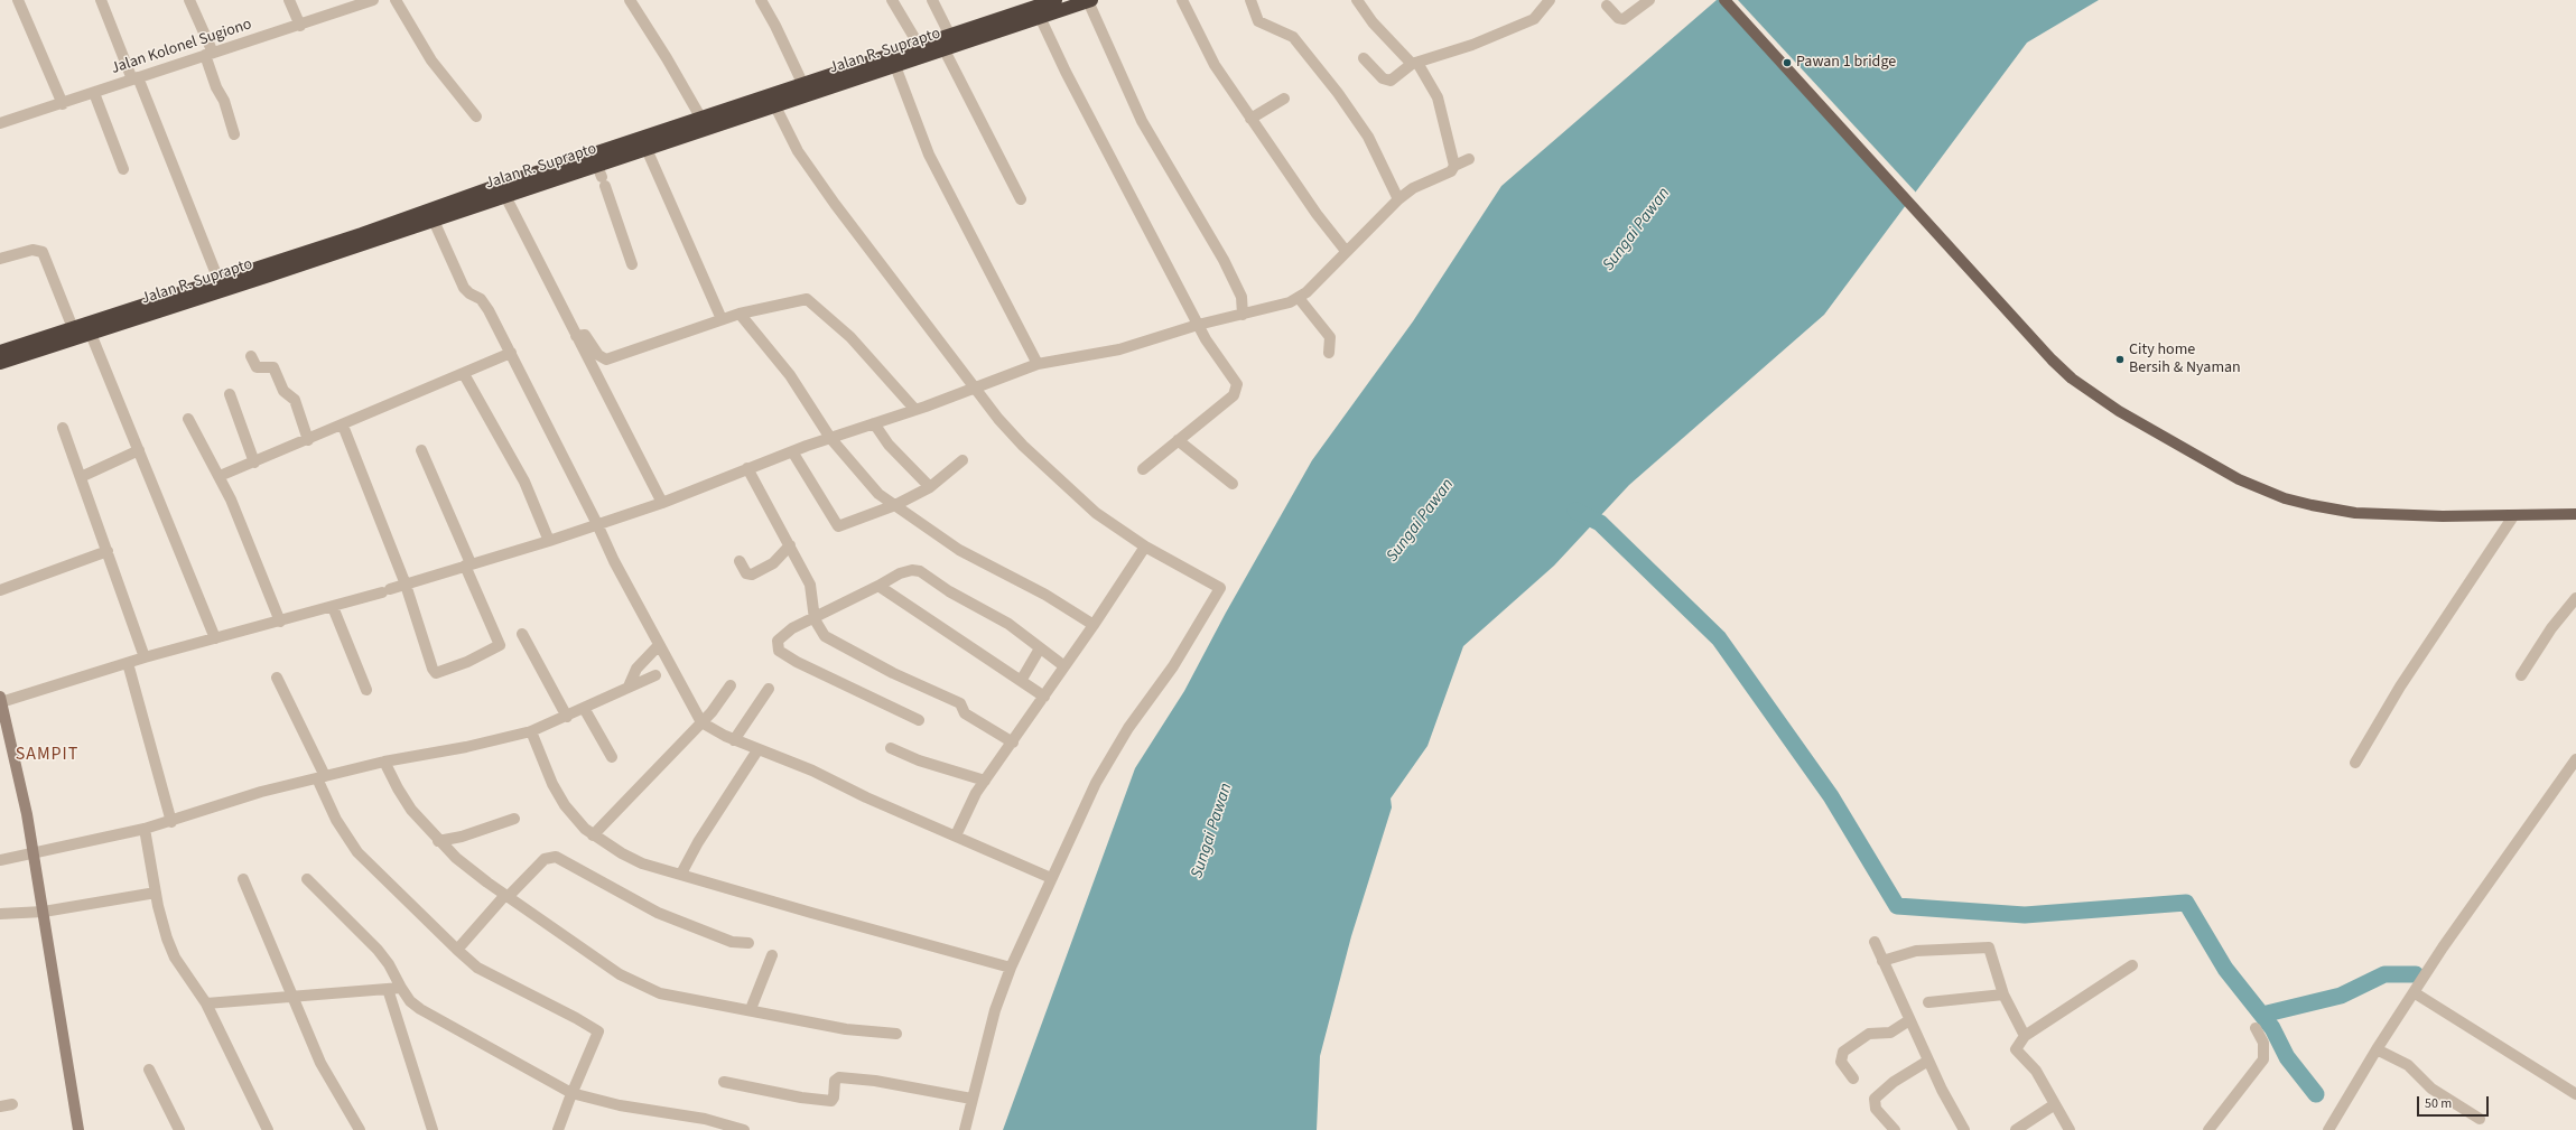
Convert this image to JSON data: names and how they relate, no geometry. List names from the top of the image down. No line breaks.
{"streets":{"highway":["Jalan R. Suprapto"],"street":["Jalan Kolonel Sugiono"]},"districts":["SAMPIT"],"water":["Sungai Pawan"],"places":["Pawan 1 bridge","City home Bersih & Nyaman"],"scale_bar":"50 m"}
